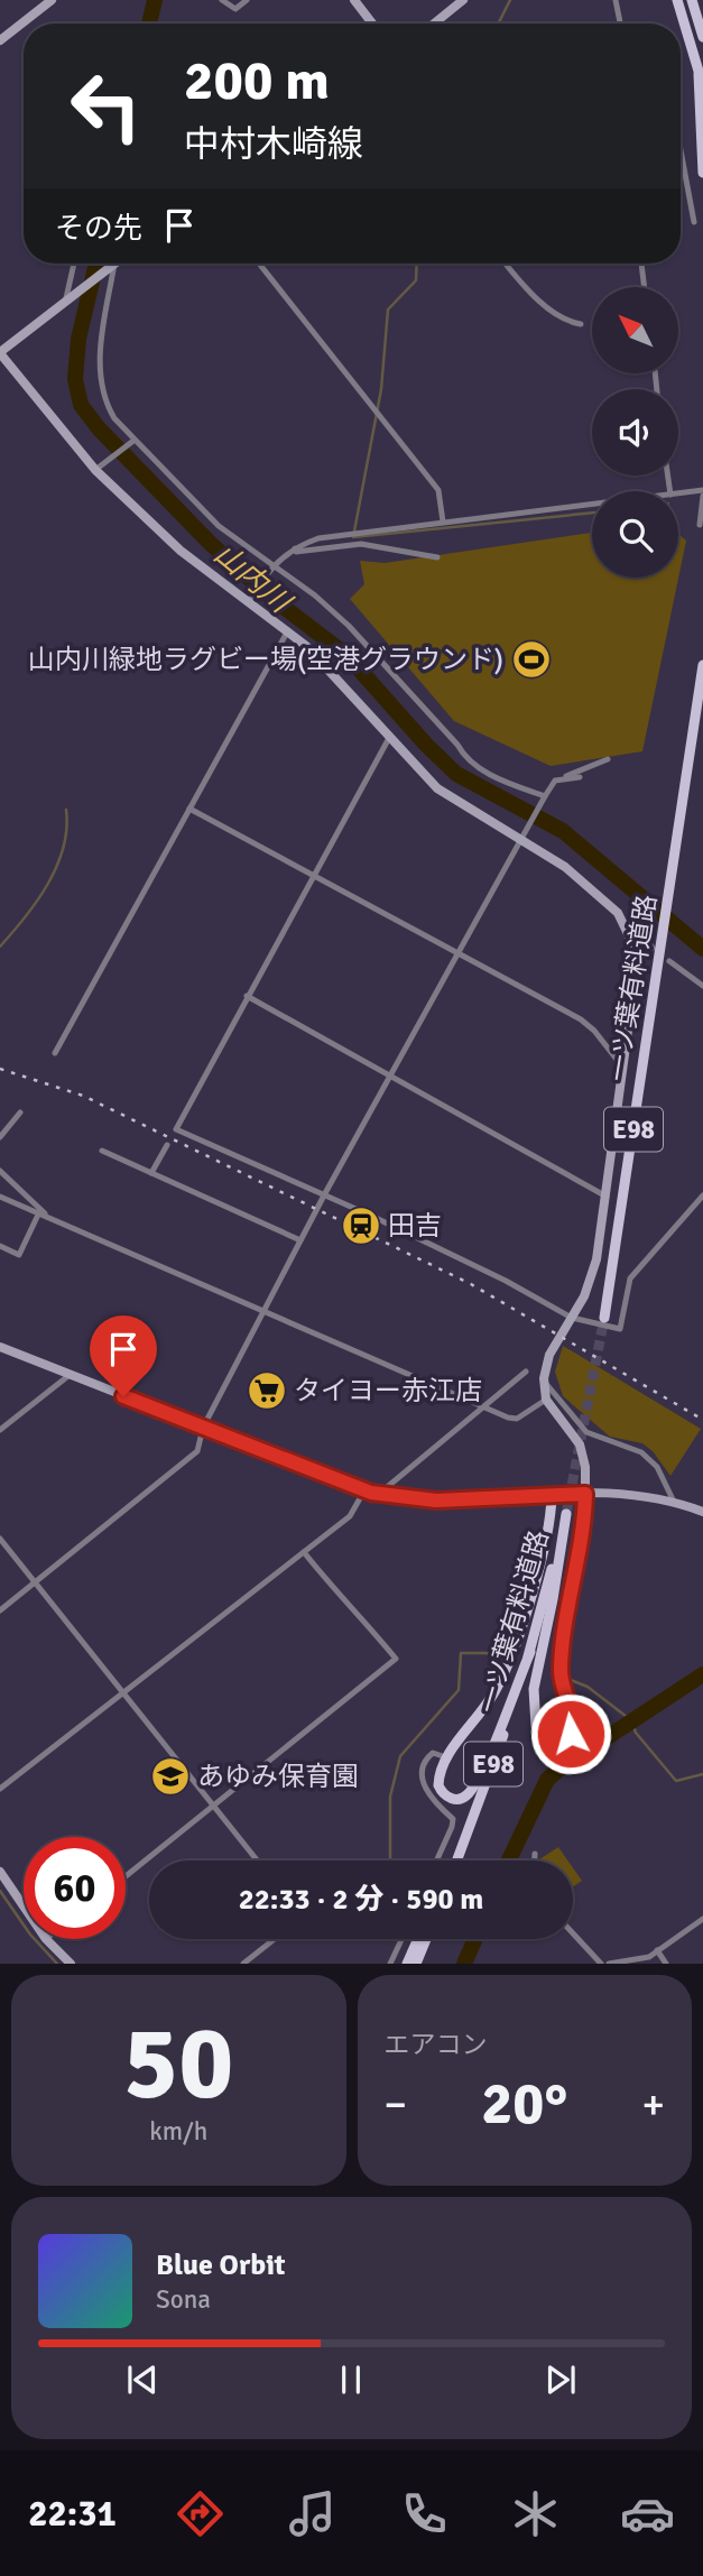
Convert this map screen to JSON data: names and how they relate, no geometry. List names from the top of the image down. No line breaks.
{"streets":{"main road":["一ツ葉有料道路","E98"]},"water":["山内川"],"places":{"sports":["山内川緑地ラグビー場(空港グラウンド)"],"station":["田吉"],"supermarket":["タイヨー赤江店"],"school or university":["あゆみ保育園"]},"north":"top left","page":{"turn":["200 m","中村木崎線"],"then":"その先","limit":"60","trip":"22:33 · 2 分 · 590 m","tile":[["50","km/h"],"エアコン"],"heat":["−","20°","+"],"song":["Blue Orbit","Sona"],"tabs":"22:31"}}
